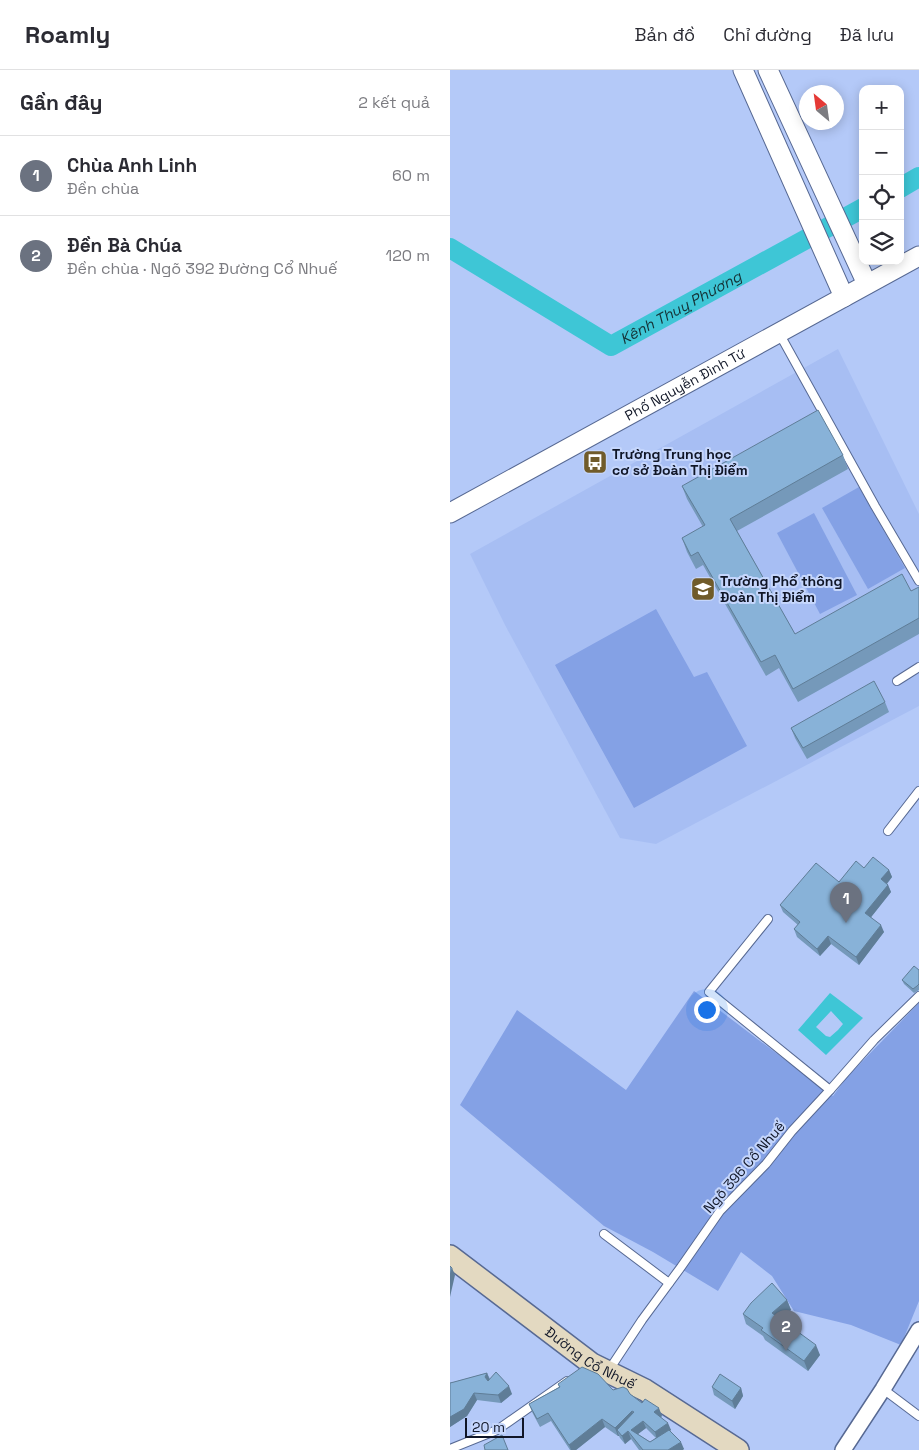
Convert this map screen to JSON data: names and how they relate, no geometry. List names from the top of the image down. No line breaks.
{"streets":{"main road":["Đường Cổ Nhuế"],"street":["Phố Nguyễn Đình Tứ"],"lane":["Ngõ 396 Cổ Nhuế"]},"crossings":[["Ngõ 396 Cổ Nhuế","Đường Cổ Nhuế"]],"water":["Kênh Thuỵ Phương"],"places":{"bus stop":["Trường Trung học cơ sở Đoàn Thị Điểm"],"school or university":["Trường Phổ thông Đoàn Thị Điểm"]},"scale_bar":"20 m","north":"top left","page":{"header":"Roamly","nav":["Bản đồ","Chỉ đường","Đã lưu"],"heading":["Gần đây","2 kết quả"],"map_buttons":["+","−"],"list":[{"mark":"1","name":"Chùa Anh Linh","note":"Đền chùa","value":"60 m"},{"mark":"2","name":"Đền Bà Chúa","note":"Đền chùa · Ngõ 392 Đường Cổ Nhuế","value":"120 m"}],"pins":["1","2"],"scale":"20 m"}}
